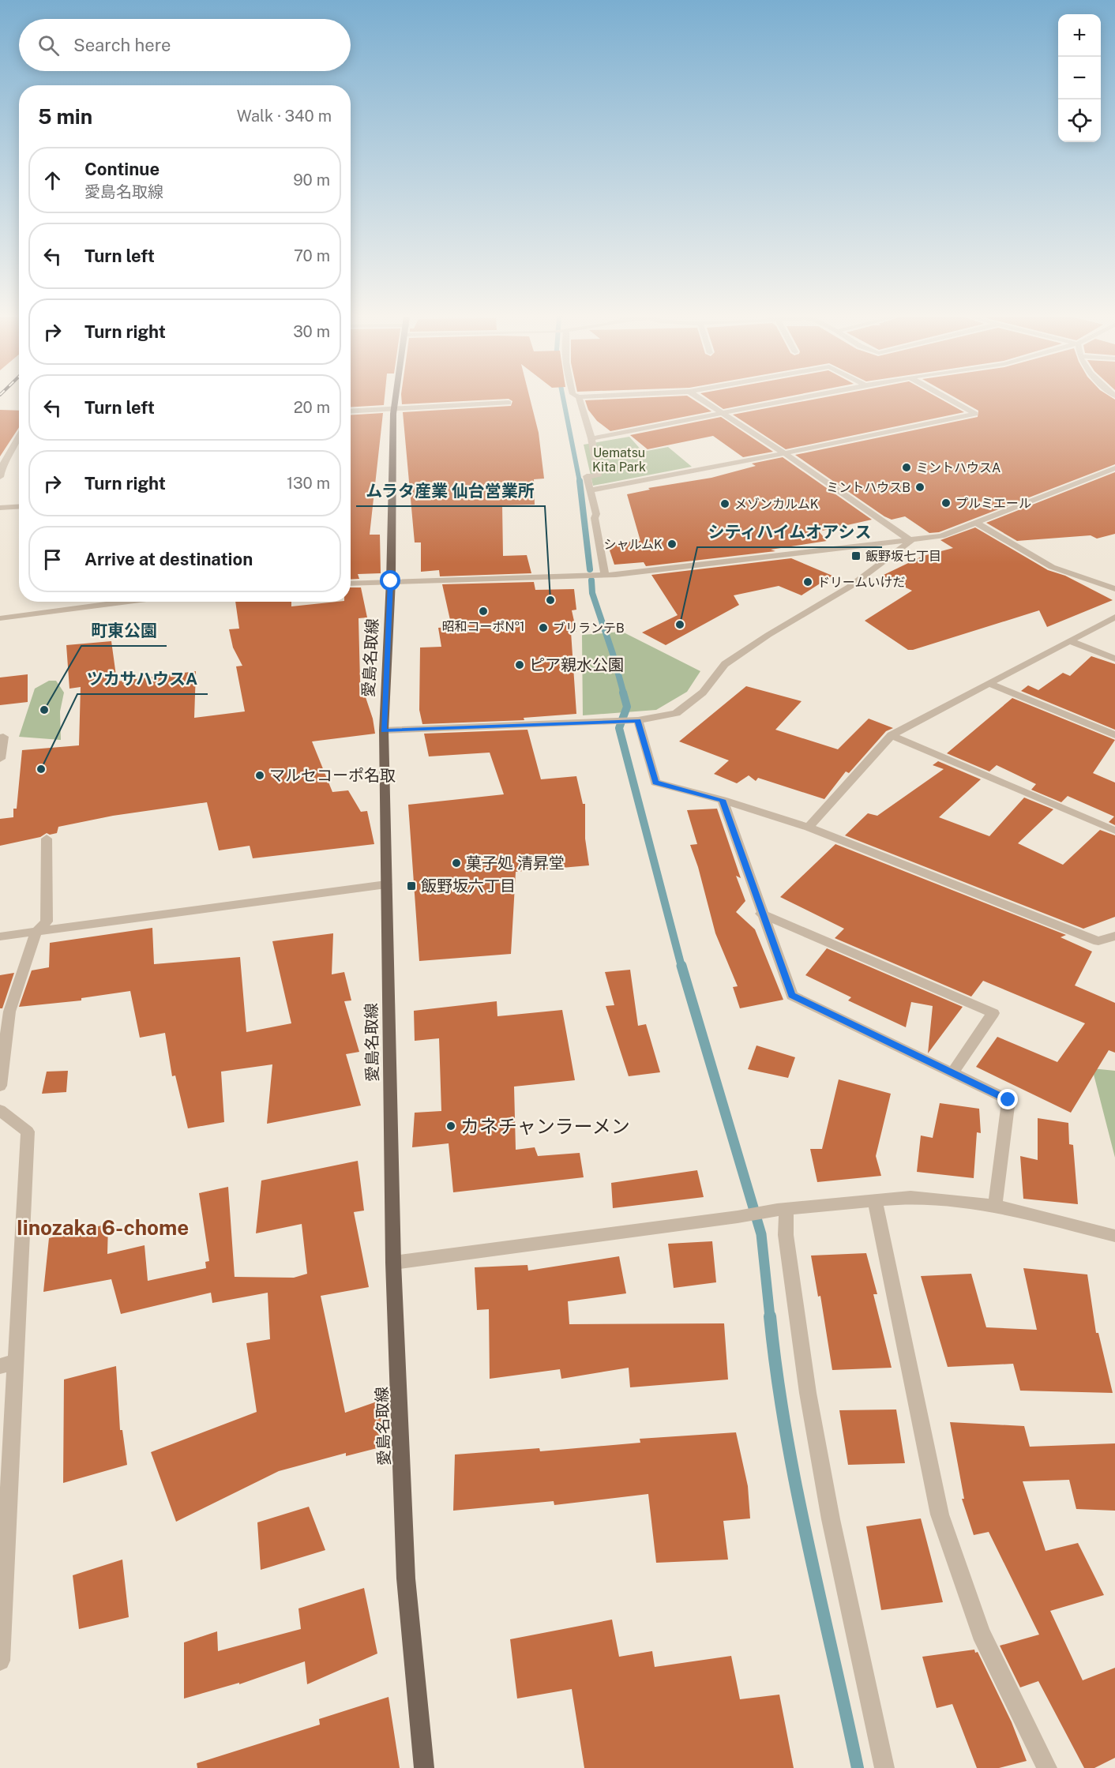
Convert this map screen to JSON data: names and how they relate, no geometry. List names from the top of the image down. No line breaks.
{"streets":{"main road":["愛島名取線"]},"districts":["Iinozaka 6-chome"],"parks":["Uematsu Kita Park"],"places":{"other":["ミントハウスA","ミントハウスB","プルミエール","メゾンカルムK","シャルムK","ドリームいけだ","ムラタ産業 仙台営業所","昭和コーポ№1","シティハイムオアシス","ブリランテB","ピア親水公園","町東公園","ツカサハウスA","マルセコーポ名取","菓子処 清昇堂","カネチャンラーメン"],"transit":["飯野坂七丁目","飯野坂六丁目"]},"page":{"map_buttons":["+","−"],"search":"Search here","heading":["5 min","Walk · 340 m"],"list":[["Continue","愛島名取線","90 m"],["Turn left","70 m"],["Turn right","30 m"],["Turn left","20 m"],["Turn right","130 m"],"Arrive at destination"]}}
